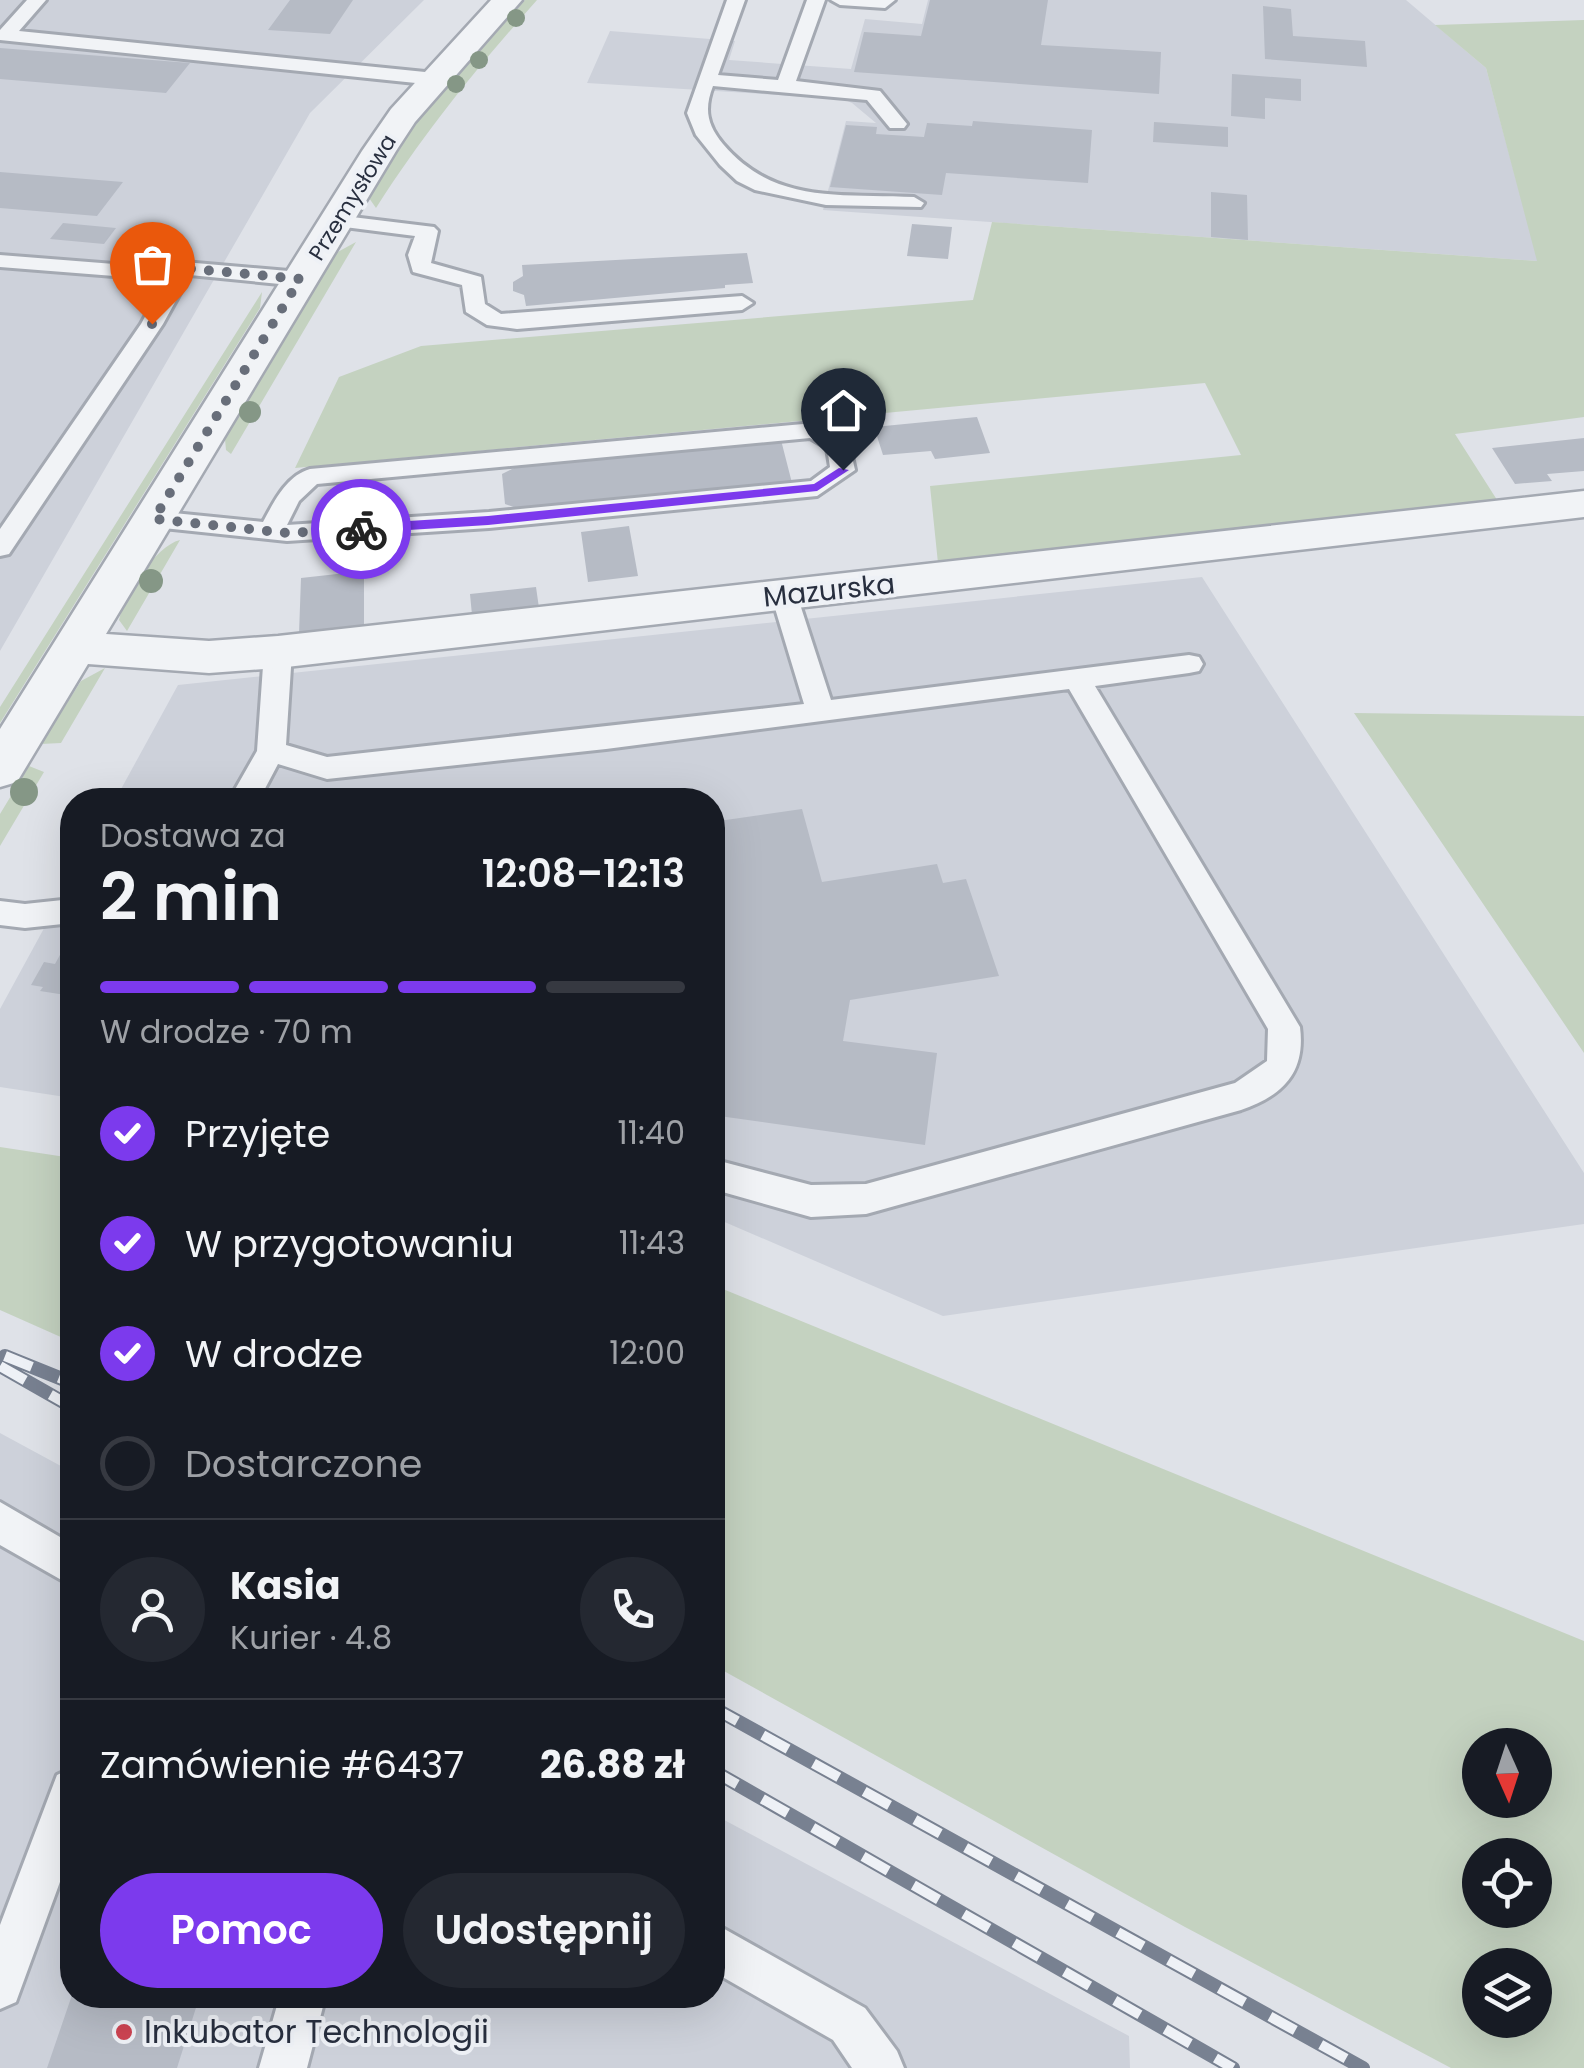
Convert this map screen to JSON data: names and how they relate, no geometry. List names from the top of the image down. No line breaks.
{"streets":{"street":["Przemysłowa","Mazurska"]},"crossings":[["Przemysłowa","Mazurska"]],"places":["Inkubator Technologii"],"north":"bottom","page":{"heading":["2 min","Dostawa za","12:08–12:13"],"panel":["Kasia","Kurier · 4.8","Zamówienie #6437","26.88 zł"],"bar":"W drodze · 70 m","list":[["Przyjęte","11:40"],["W przygotowaniu","11:43"],["W drodze","12:00"],"Dostarczone"],"buttons":["Pomoc","Udostępnij"]}}
